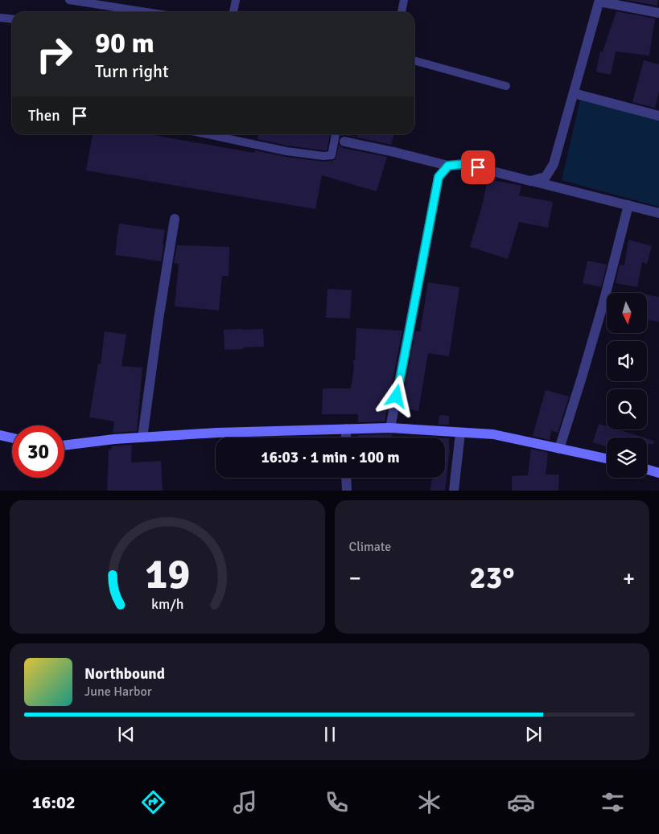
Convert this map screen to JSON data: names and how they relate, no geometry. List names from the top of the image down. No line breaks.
{"north":"bottom","page":{"turn":["90 m","Turn right"],"then":"Then","limit":"30","trip":"16:03 · 1 min · 100 m","tile":"Climate","heat":["−","23°","+"],"song":["Northbound","June Harbor"],"tabs":"16:02","gauge":["19","km/h"]}}
